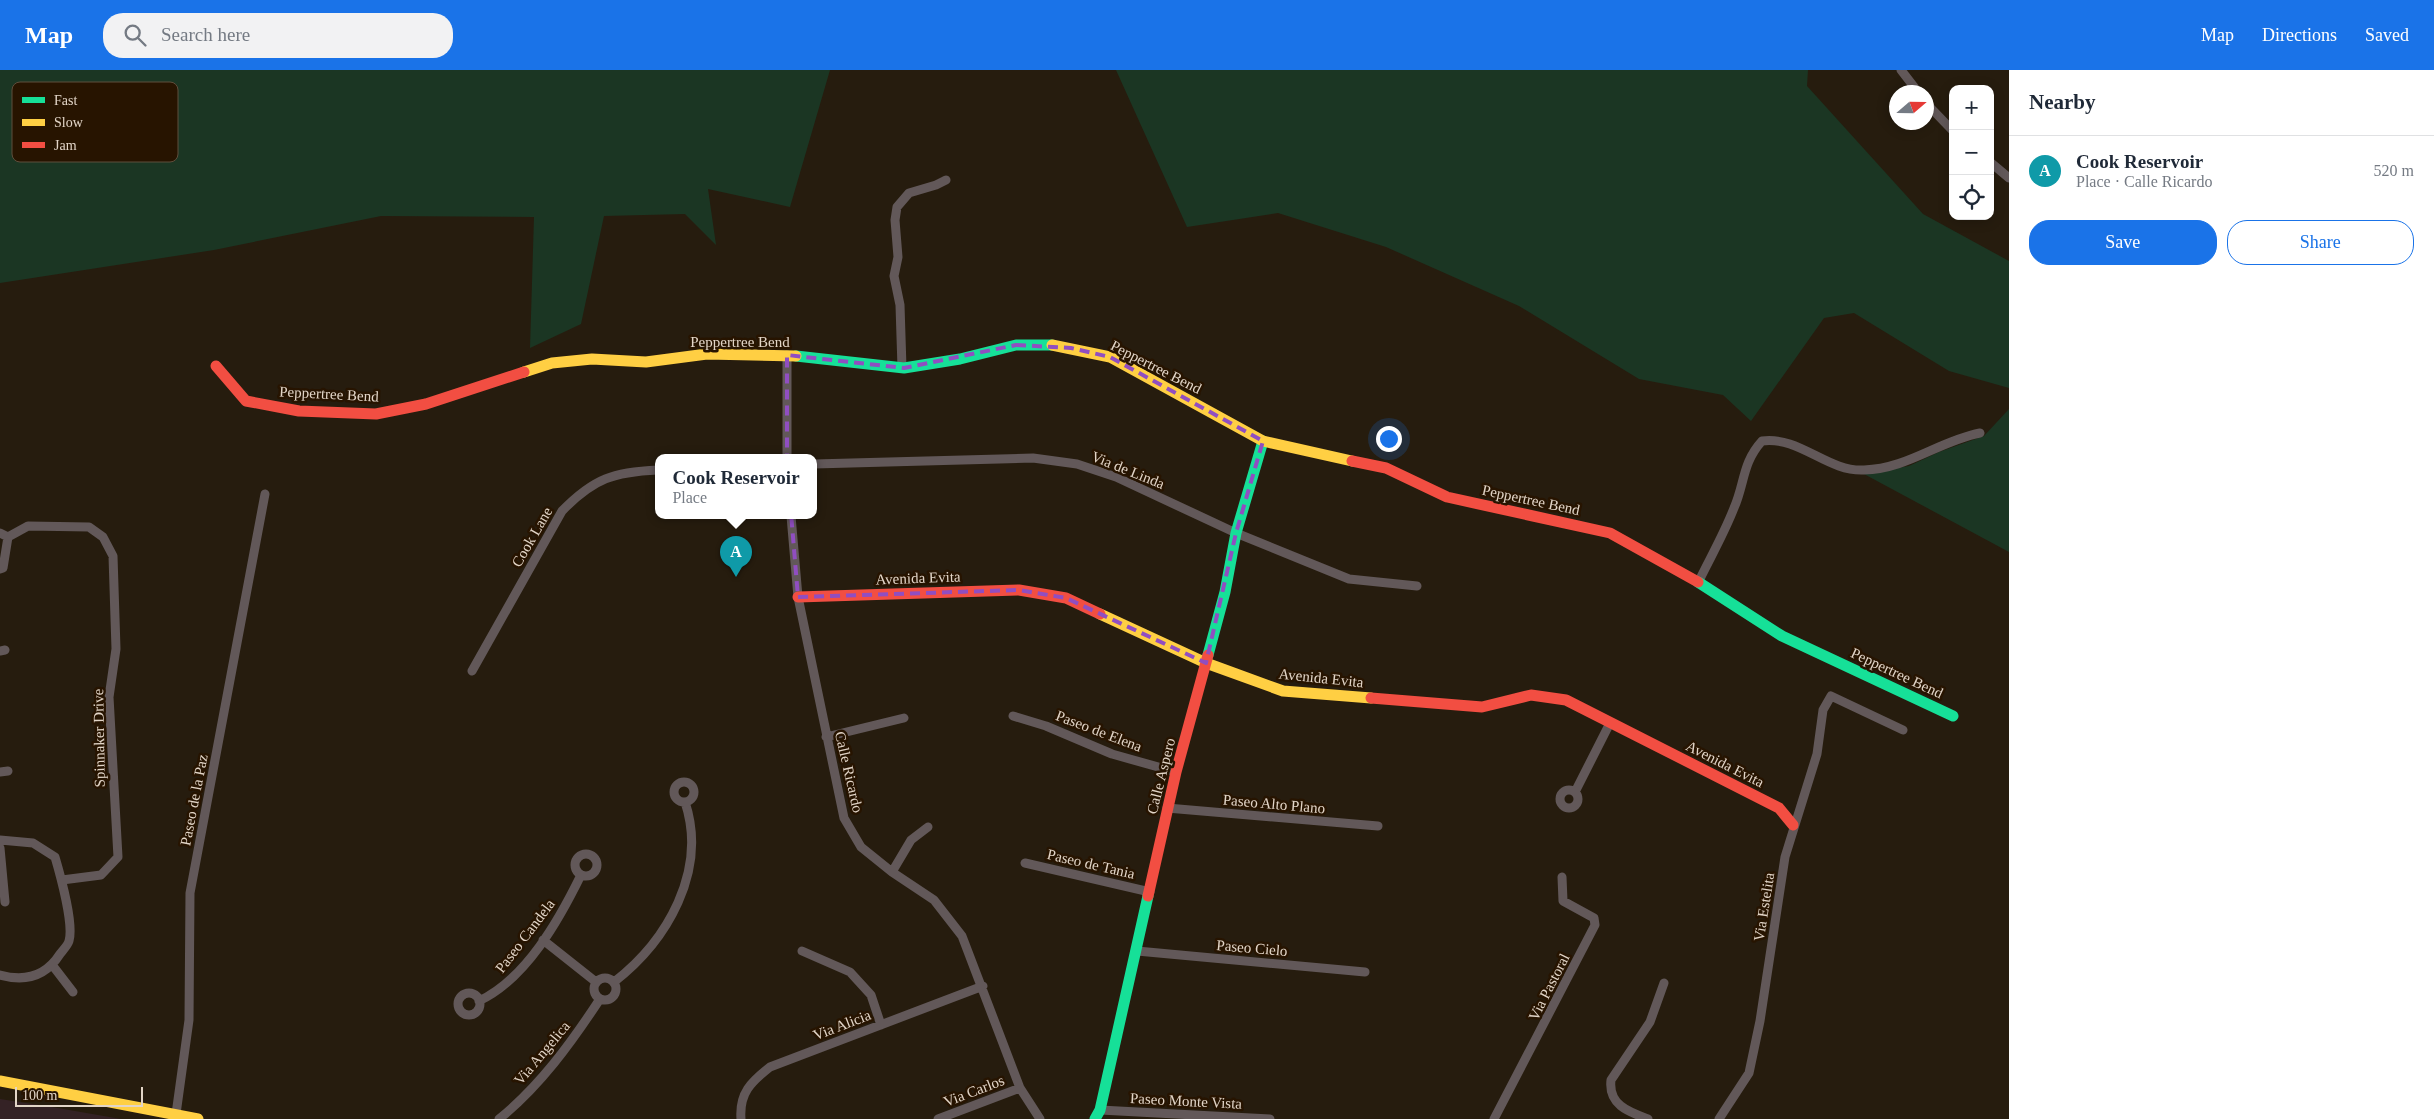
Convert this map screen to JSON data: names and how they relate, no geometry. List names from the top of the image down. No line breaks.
{"streets":{"street":["Peppertree Bend","Via de Linda","Cook Lane","Avenida Evita","Paseo de Elena","Spinnaker Drive","Calle Ricardo","Calle Aspero","Paseo de la Paz","Paseo Alto Plano","Paseo de Tania","Via Estelita","Paseo Candela","Paseo Cielo","Via Pastoral","Via Alicia","Via Angelica","Via Carlos","Paseo Monte Vista"]},"crossings":[["Peppertree Bend","Calle Aspero"],["Via de Linda","Calle Aspero"],["Avenida Evita","Calle Ricardo"],["Avenida Evita","Calle Aspero"],["Avenida Evita","Via Estelita"],["Paseo de Elena","Calle Aspero"],["Calle Ricardo","Via Alicia"],["Calle Ricardo","Via Carlos"],["Calle Aspero","Paseo Alto Plano"],["Calle Aspero","Paseo de Tania"],["Calle Aspero","Paseo Cielo"],["Calle Aspero","Paseo Monte Vista"]],"legend":["Fast","Slow","Jam"],"scale_bar":"100 m","north":"right","page":{"header":"Map","search":"Search here","nav":["Map","Directions","Saved"],"heading":"Nearby","map_buttons":["+","−"],"list":[{"mark":"A","name":"Cook Reservoir","note":"Place · Calle Ricardo","value":"520 m"}],"buttons":["Save","Share"],"popup":["Cook Reservoir","Place"],"pins":"A","scale":"100 m"}}
